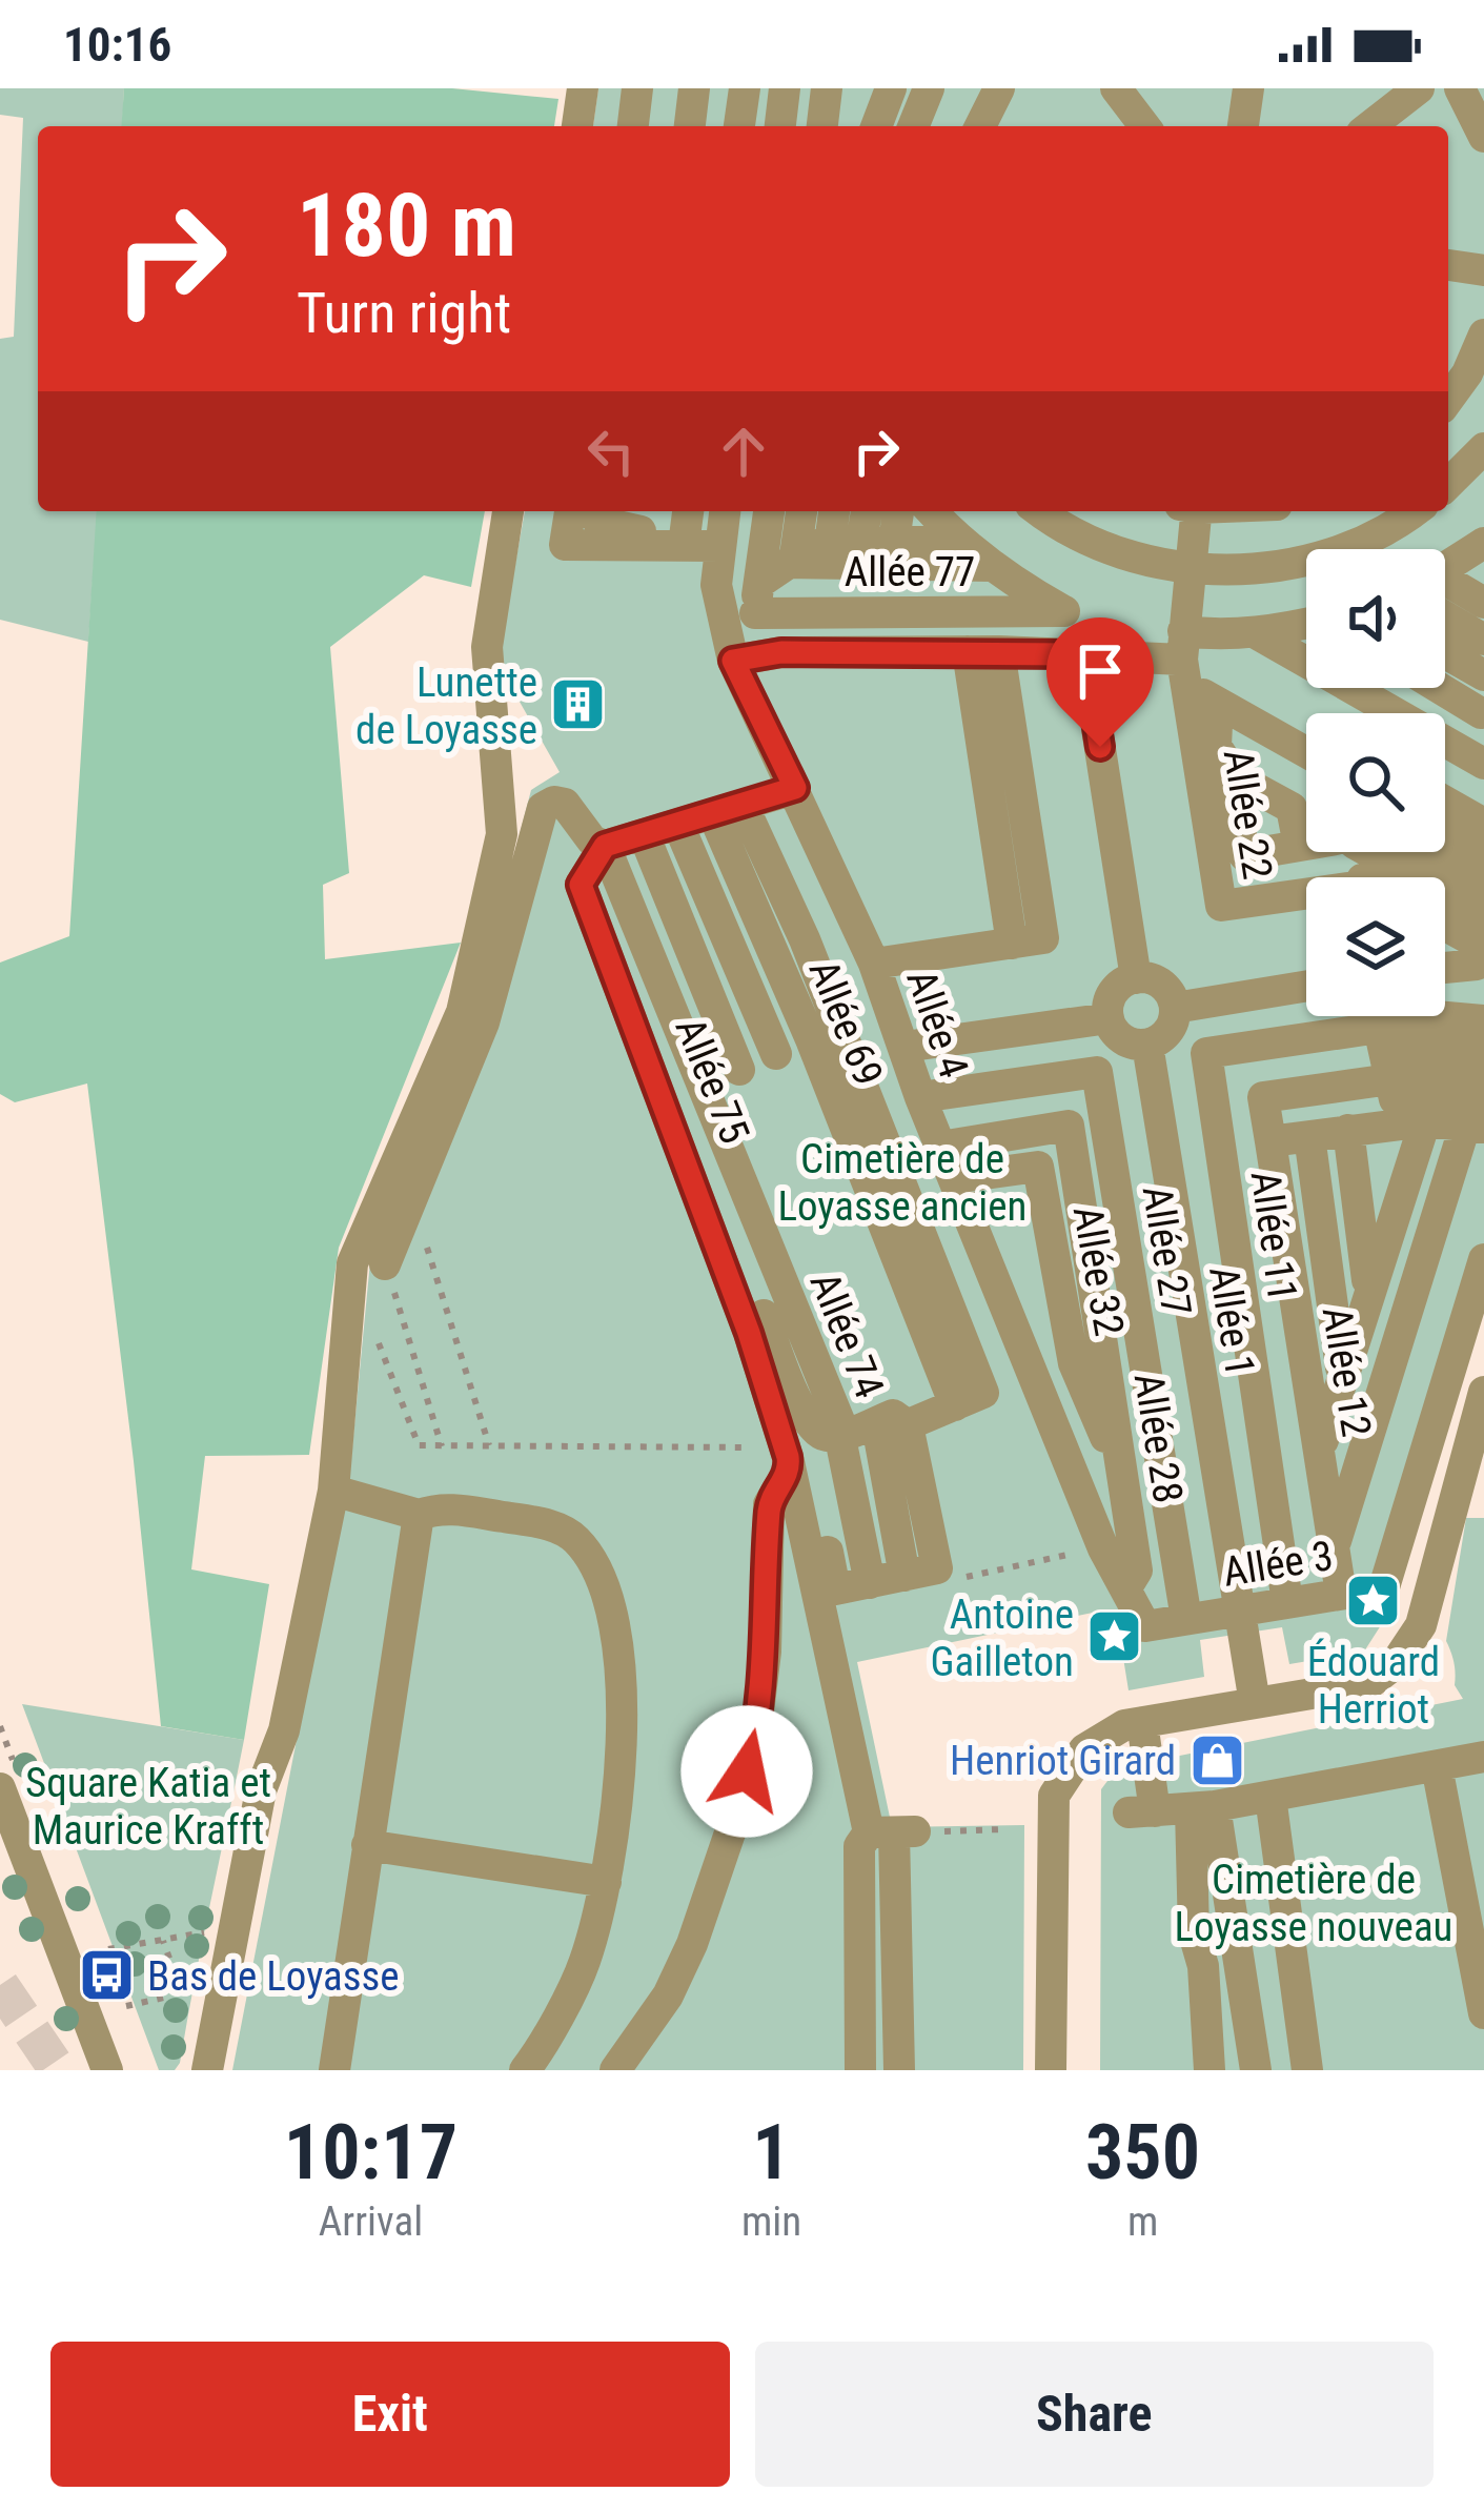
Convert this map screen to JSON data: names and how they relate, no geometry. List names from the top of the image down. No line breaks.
{"streets":{"street":["Allée 77","Allée 22","Allée 4","Allée 75","Allée 11","Allée 27","Allée 32","Allée 1","Allée 12","Allée 28","Allée 3"]},"crossings":[["Allée 77","Allée 4"],["Allée 4","Allée 27"],["Allée 4","Allée 32"],["Allée 4","Allée 28"],["Allée 4","Allée 3"],["Allée 11","Allée 3"],["Allée 27","Allée 3"],["Allée 32","Allée 28"],["Allée 1","Allée 3"],["Allée 12","Allée 3"]],"parks":["Cimetière de Loyasse ancien","Square Katia et Maurice Krafft","Cimetière de Loyasse nouveau"],"places":{"building":["Lunette de Loyasse"],"place":["Édouard Herriot","Antoine Gailleton"],"shop":["Henriot Girard"],"bus stop":["Bas de Loyasse"]},"page":{"status":"10:16","turn":["180 m","Turn right"],"eta":["10:17","Arrival","1","min","350","m"],"buttons":["Exit","Share"]}}
